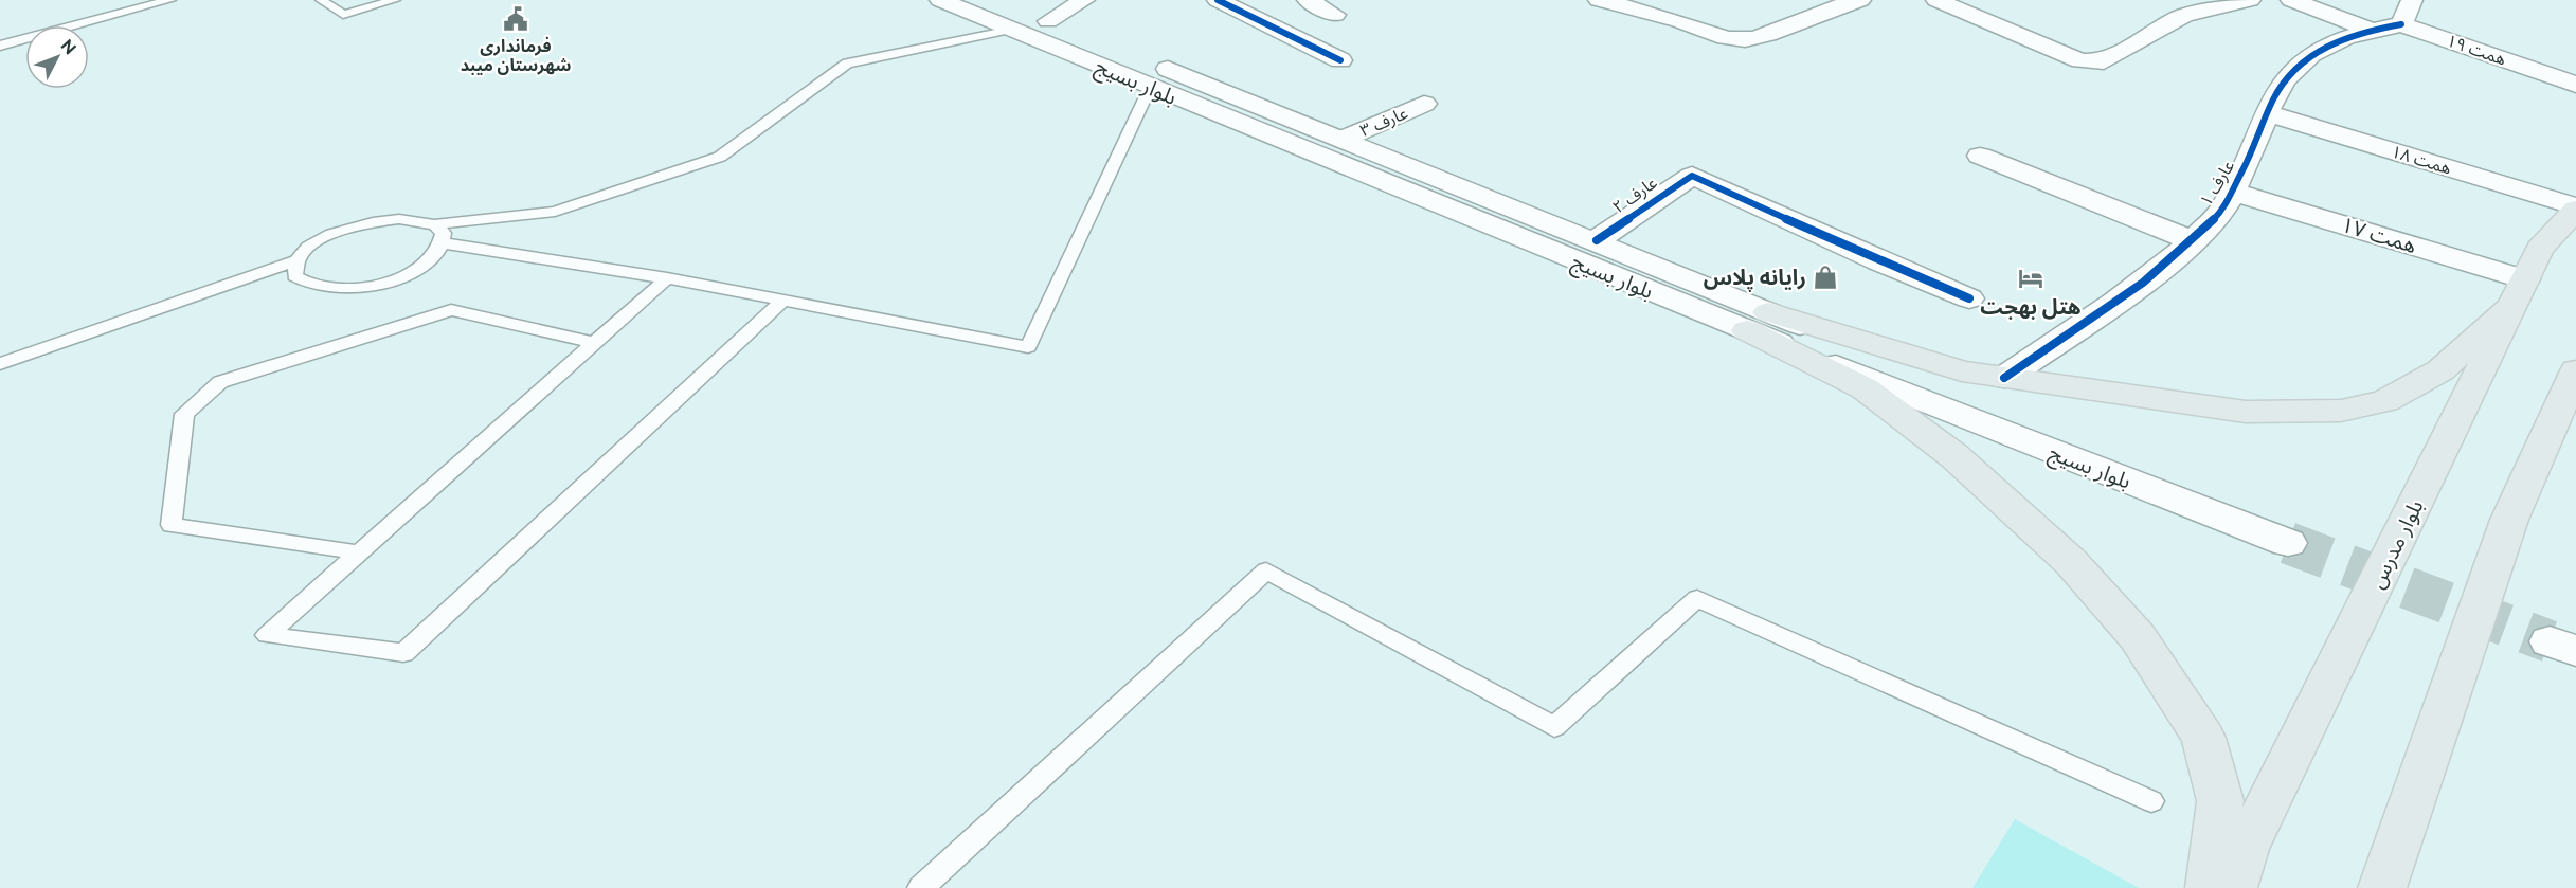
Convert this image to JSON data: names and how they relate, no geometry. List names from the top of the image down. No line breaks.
{"streets":{"main road":["بلوار مدرس"],"street":["همت ۱۹","بلوار بسیج","عارف ۳","همت ۱۸","عارف ۱","عارف ۲","همت ۱۷"]},"crossings":[["همت ۱۹","عارف ۱"],["بلوار بسیج","عارف ۳"],["بلوار بسیج","عارف ۲"],["همت ۱۸","عارف ۱"],["همت ۱۸","بلوار مدرس"],["عارف ۱","همت ۱۷"],["همت ۱۷","بلوار مدرس"]],"places":{"public building":["فرمانداری شهرستان میبد"],"shop":["رایانه پلاس"],"hotel":["هتل بهجت"]},"north":"top right"}
